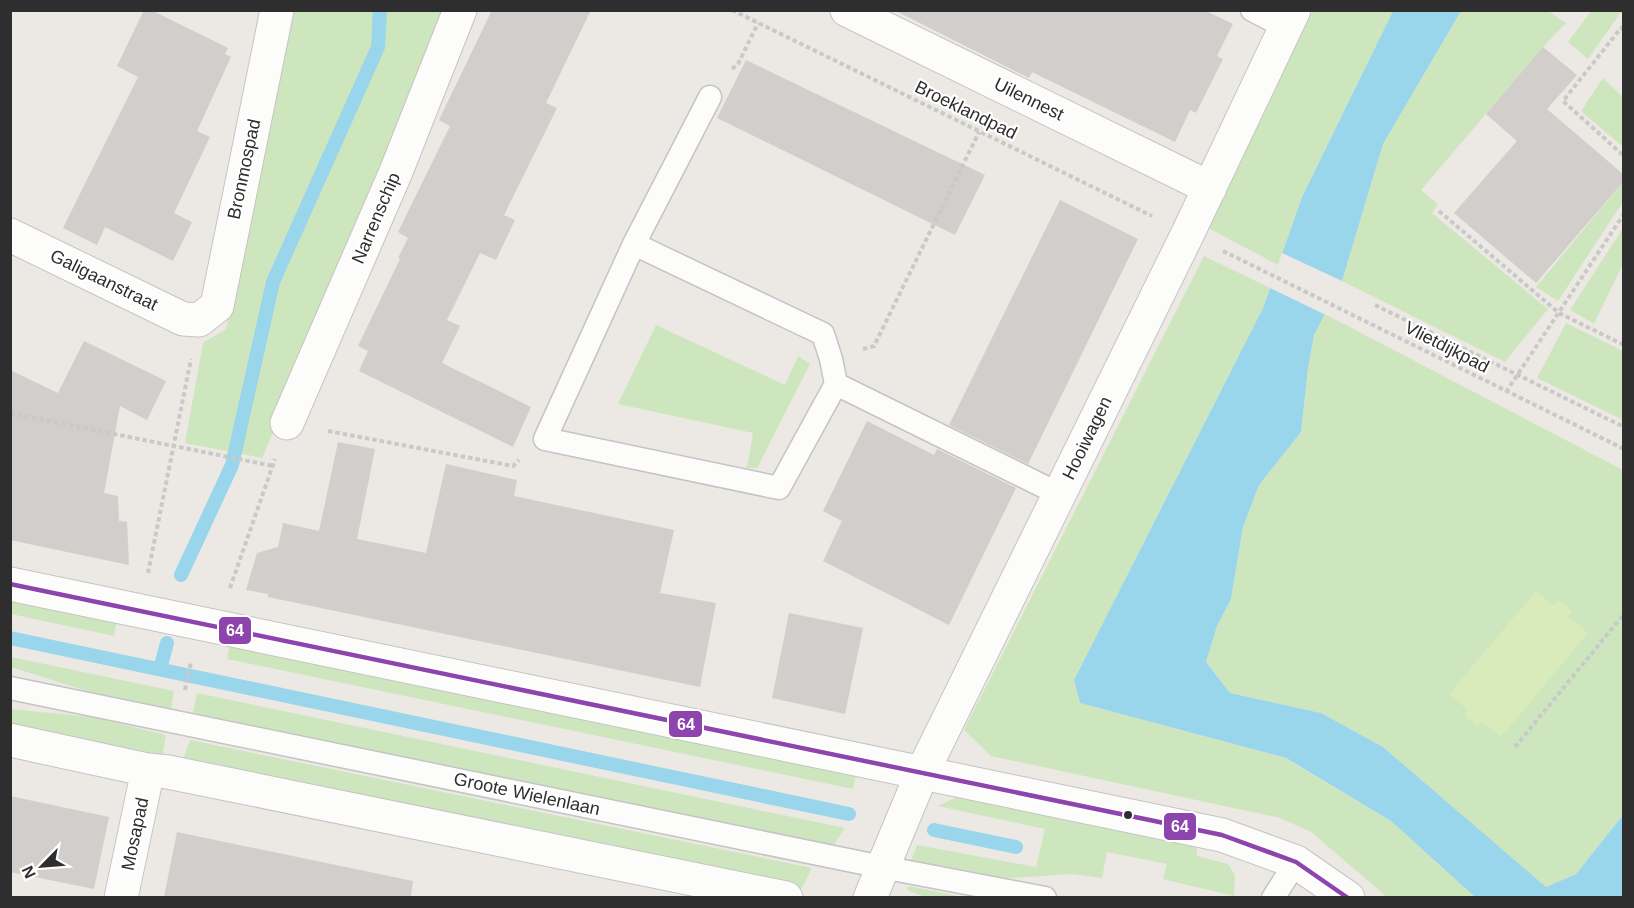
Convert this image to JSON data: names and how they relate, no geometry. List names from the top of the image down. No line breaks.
{"streets":{"street":["Uilennest","Bronmospad","Narrenschip","Galigaanstraat","Hooiwagen","Mosapad"],"lane":["Groote Wielenlaan"],"path":["Broeklandpad","Vlietdijkpad"]},"crossings":[["Uilennest","Hooiwagen"],["Broeklandpad","Hooiwagen"],["Bronmospad","Galigaanstraat"],["Hooiwagen","Groote Wielenlaan"]],"lines":["transit line 64"],"north":"bottom left"}
